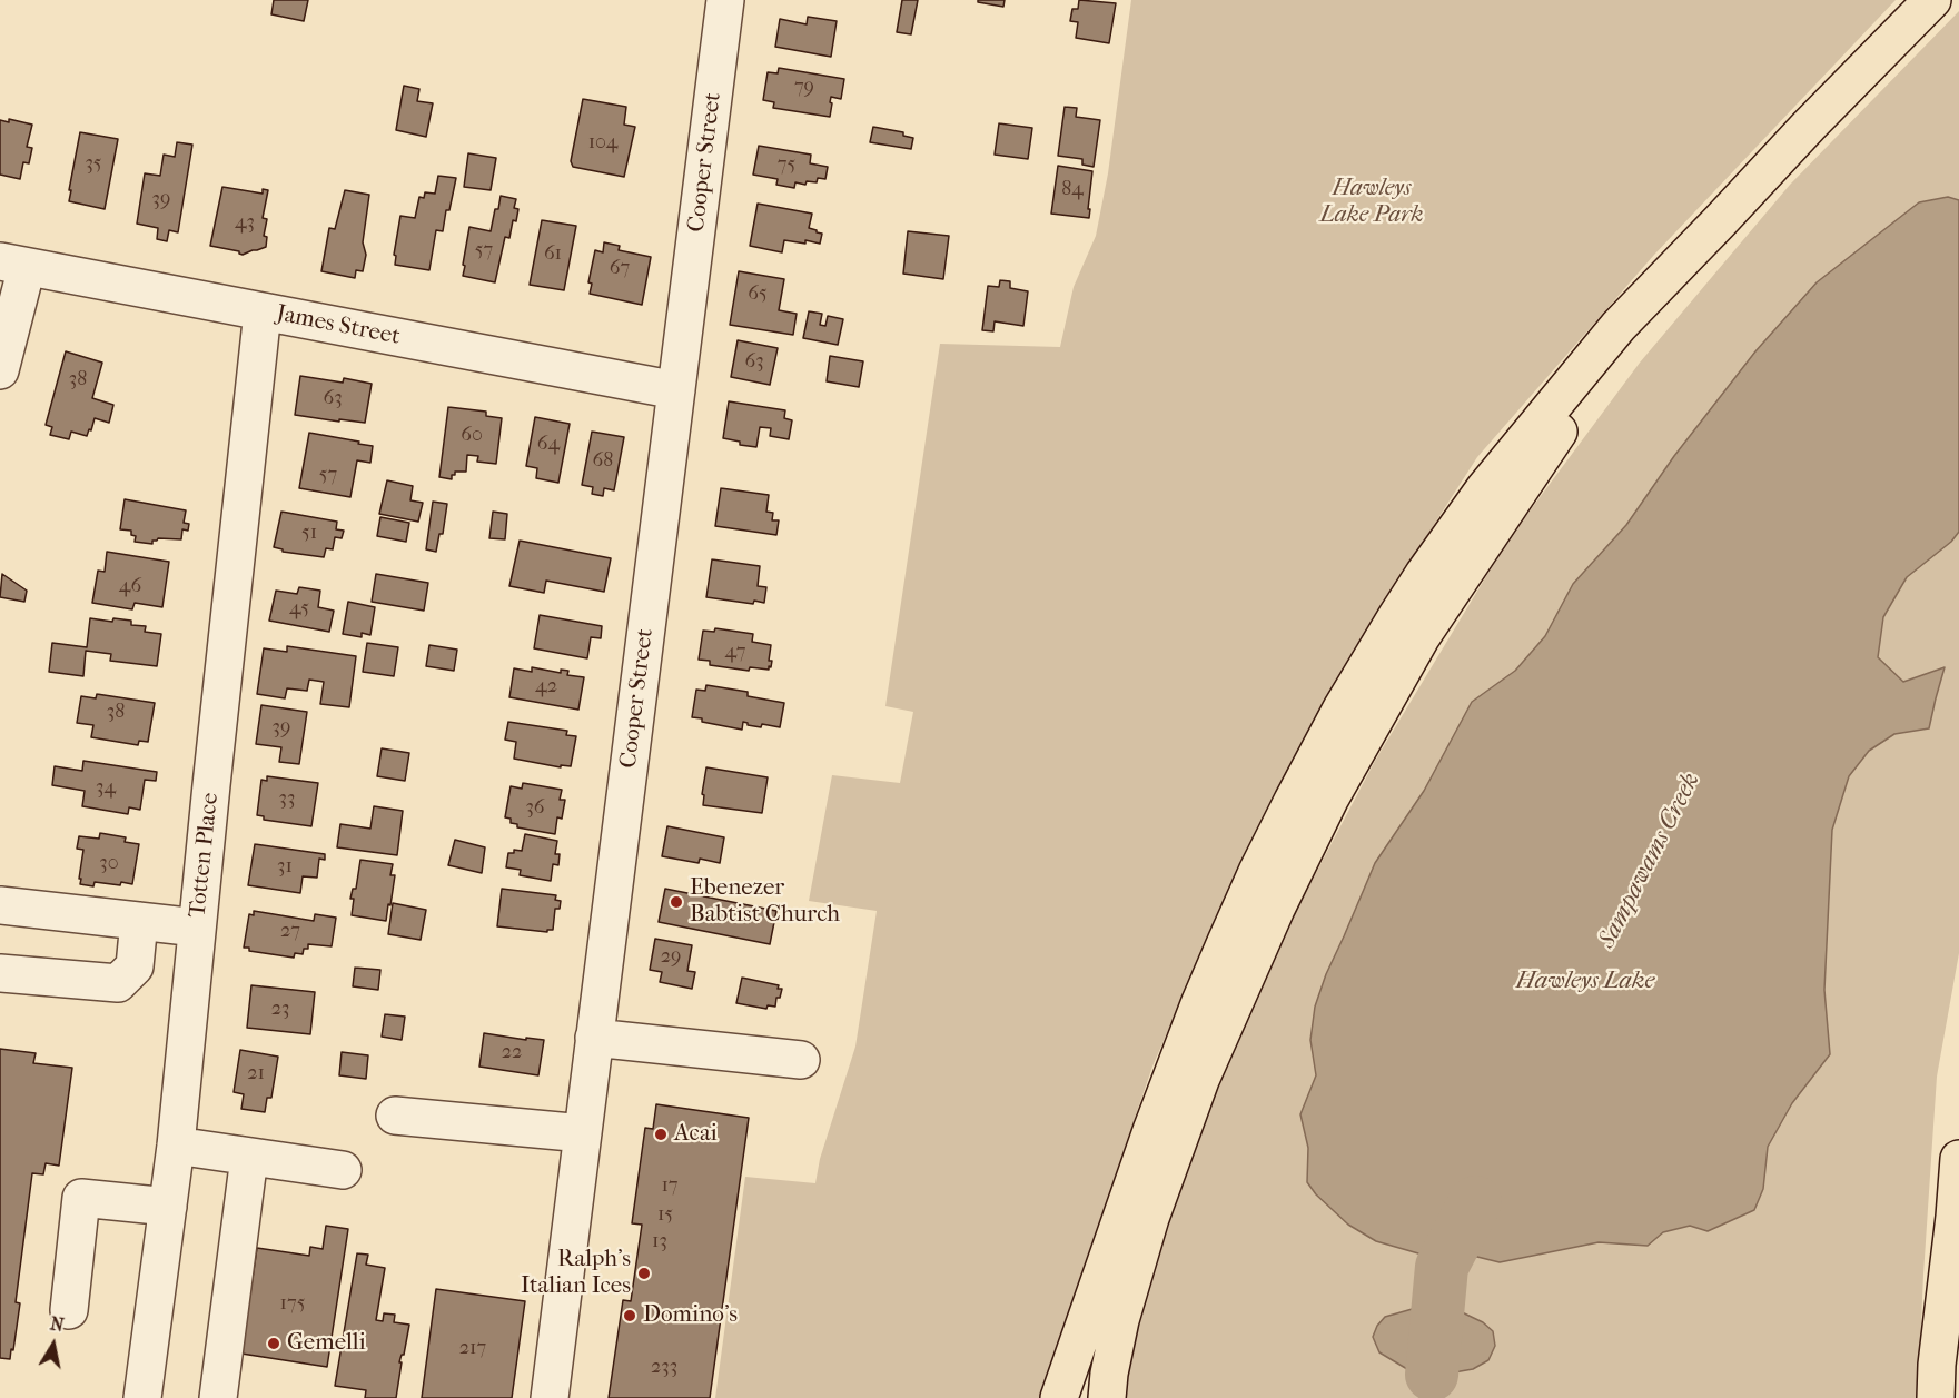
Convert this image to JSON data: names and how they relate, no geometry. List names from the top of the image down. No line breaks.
{"streets":{"street":["Cooper Street","James Street","Totten Place"]},"crossings":[["Cooper Street","James Street"],["James Street","Totten Place"]],"water":["Sampawams Creek","Hawleys Lake"],"parks":["Hawleys Lake Park"],"places":["Ebenezer Babtist Church","Acai","Ralph's Italian Ices","Domino's","Gemelli"],"house_numbers":["79","104","35","75","84","39","43","57","61","67","65","63","38","63","60","64","68","57","51","46","45","47","42","38","39","34","33","36","30","31","27","29","23","22","21","17","15","13","175","217","233"],"north":"top"}
